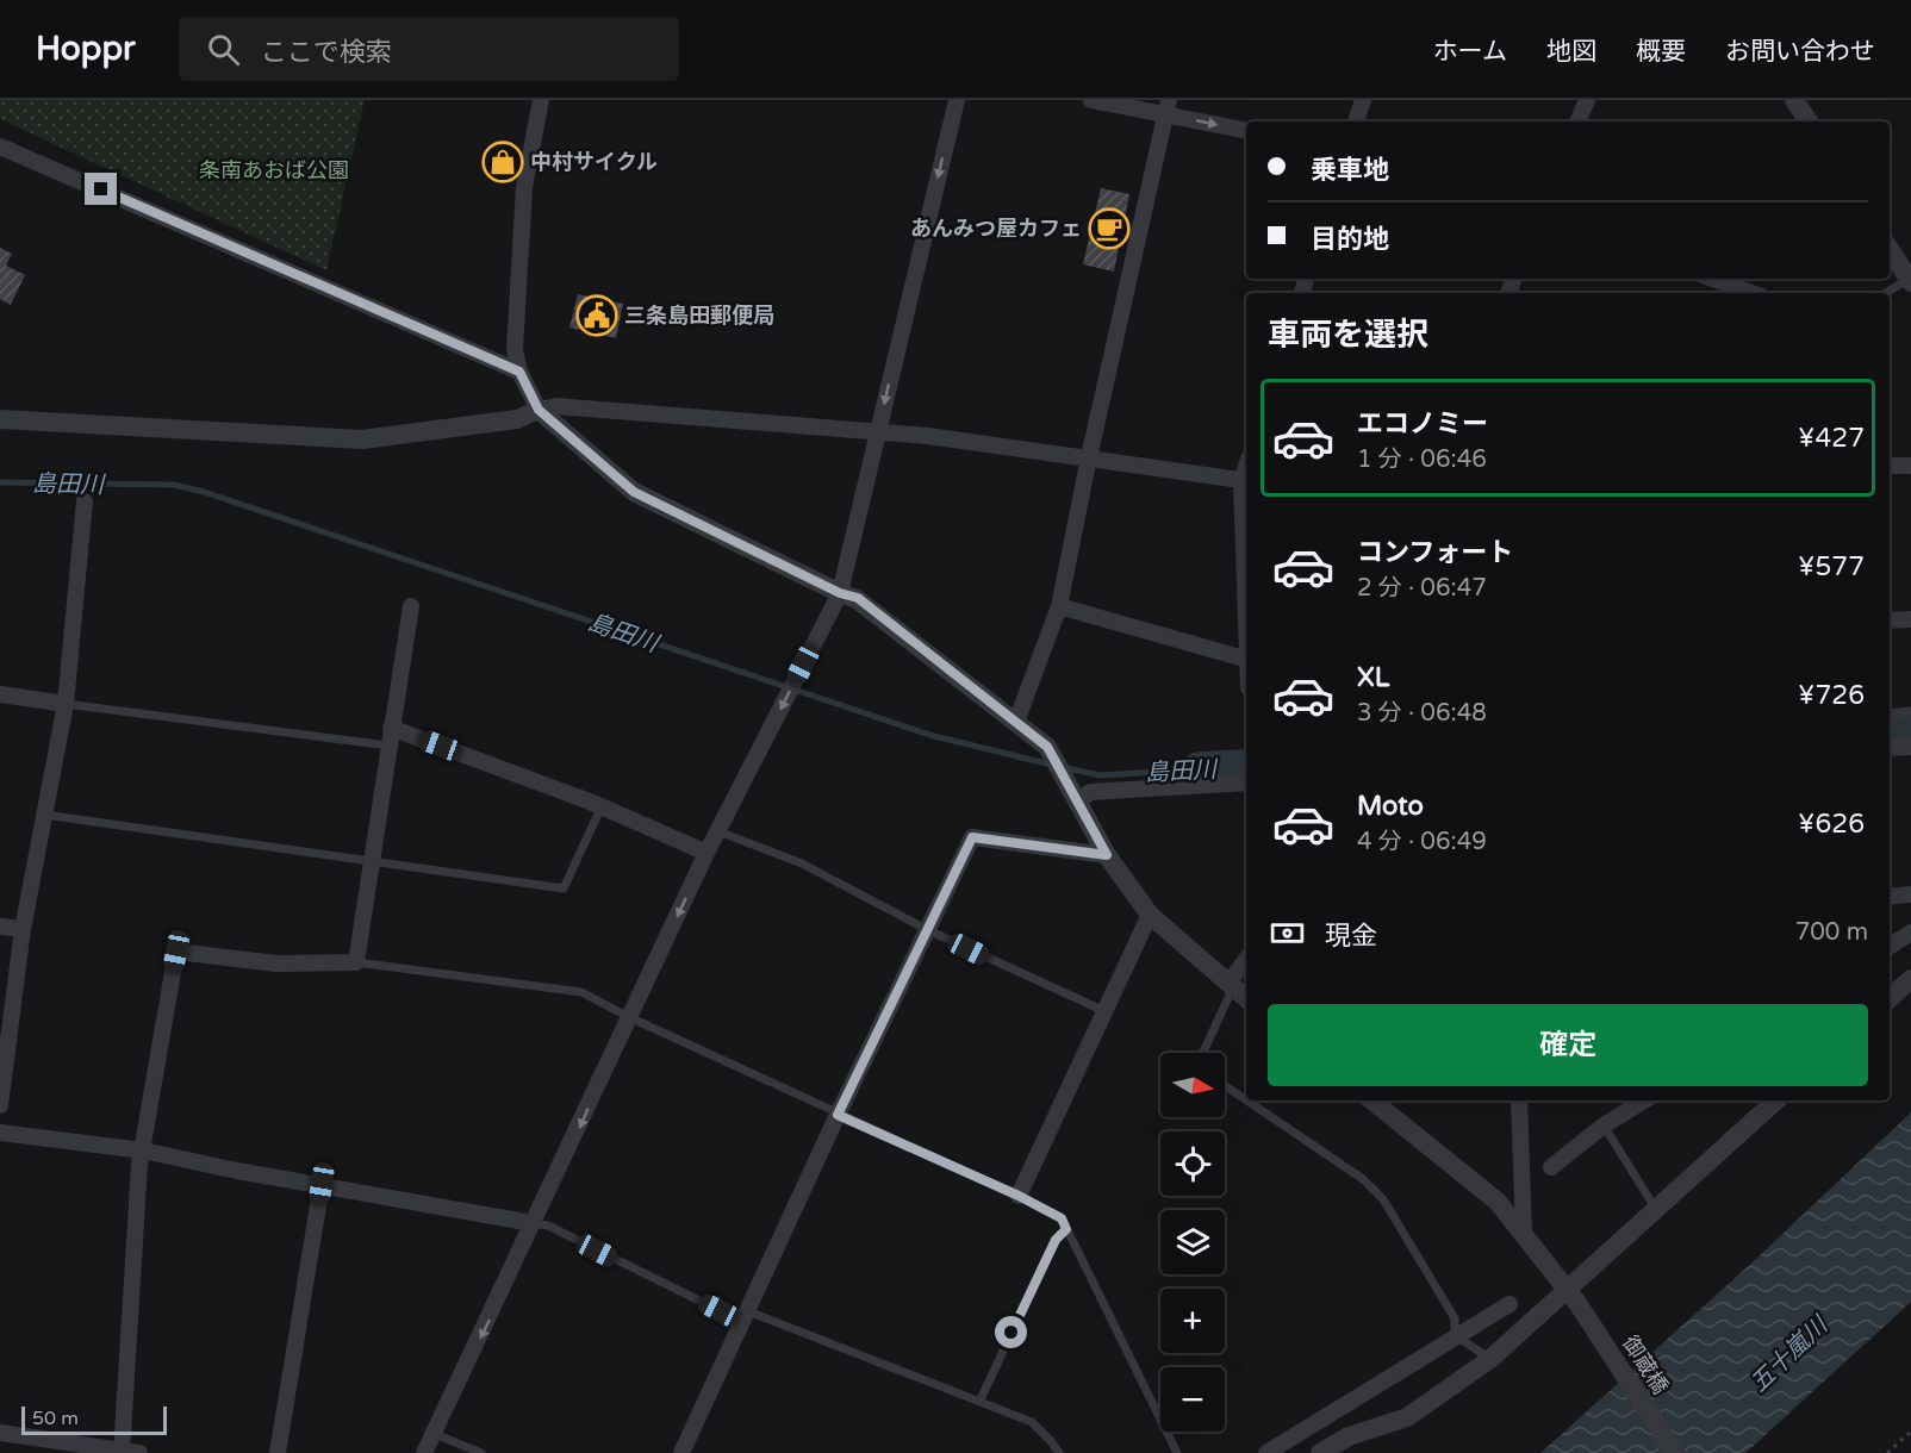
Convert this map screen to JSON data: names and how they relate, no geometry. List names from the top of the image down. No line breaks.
{"streets":{"street":["御蔵橋"]},"water":["島田川","五十嵐川"],"parks":["条南あおば公園"],"places":{"shop":["中村サイクル"],"cafe":["あんみつ屋カフェ"],"public building":["三条島田郵便局"]},"scale_bar":"50 m","north":"right","page":{"header":"Hoppr","search":"ここで検索","nav":["ホーム","地図","概要","お問い合わせ"],"banner":["乗車地","目的地"],"heading":"車両を選択","list":[{"name":"エコノミー","note":"1 分 · 06:46","value":"¥427"},{"name":"コンフォート","note":"2 分 · 06:47","value":"¥577"},{"name":"XL","note":"3 分 · 06:48","value":"¥726"},{"name":"Moto","note":"4 分 · 06:49","value":"¥626"}],"pay":["現金","700 m"],"buttons":"確定","map_buttons":["+","−"],"scale":"50 m"}}
